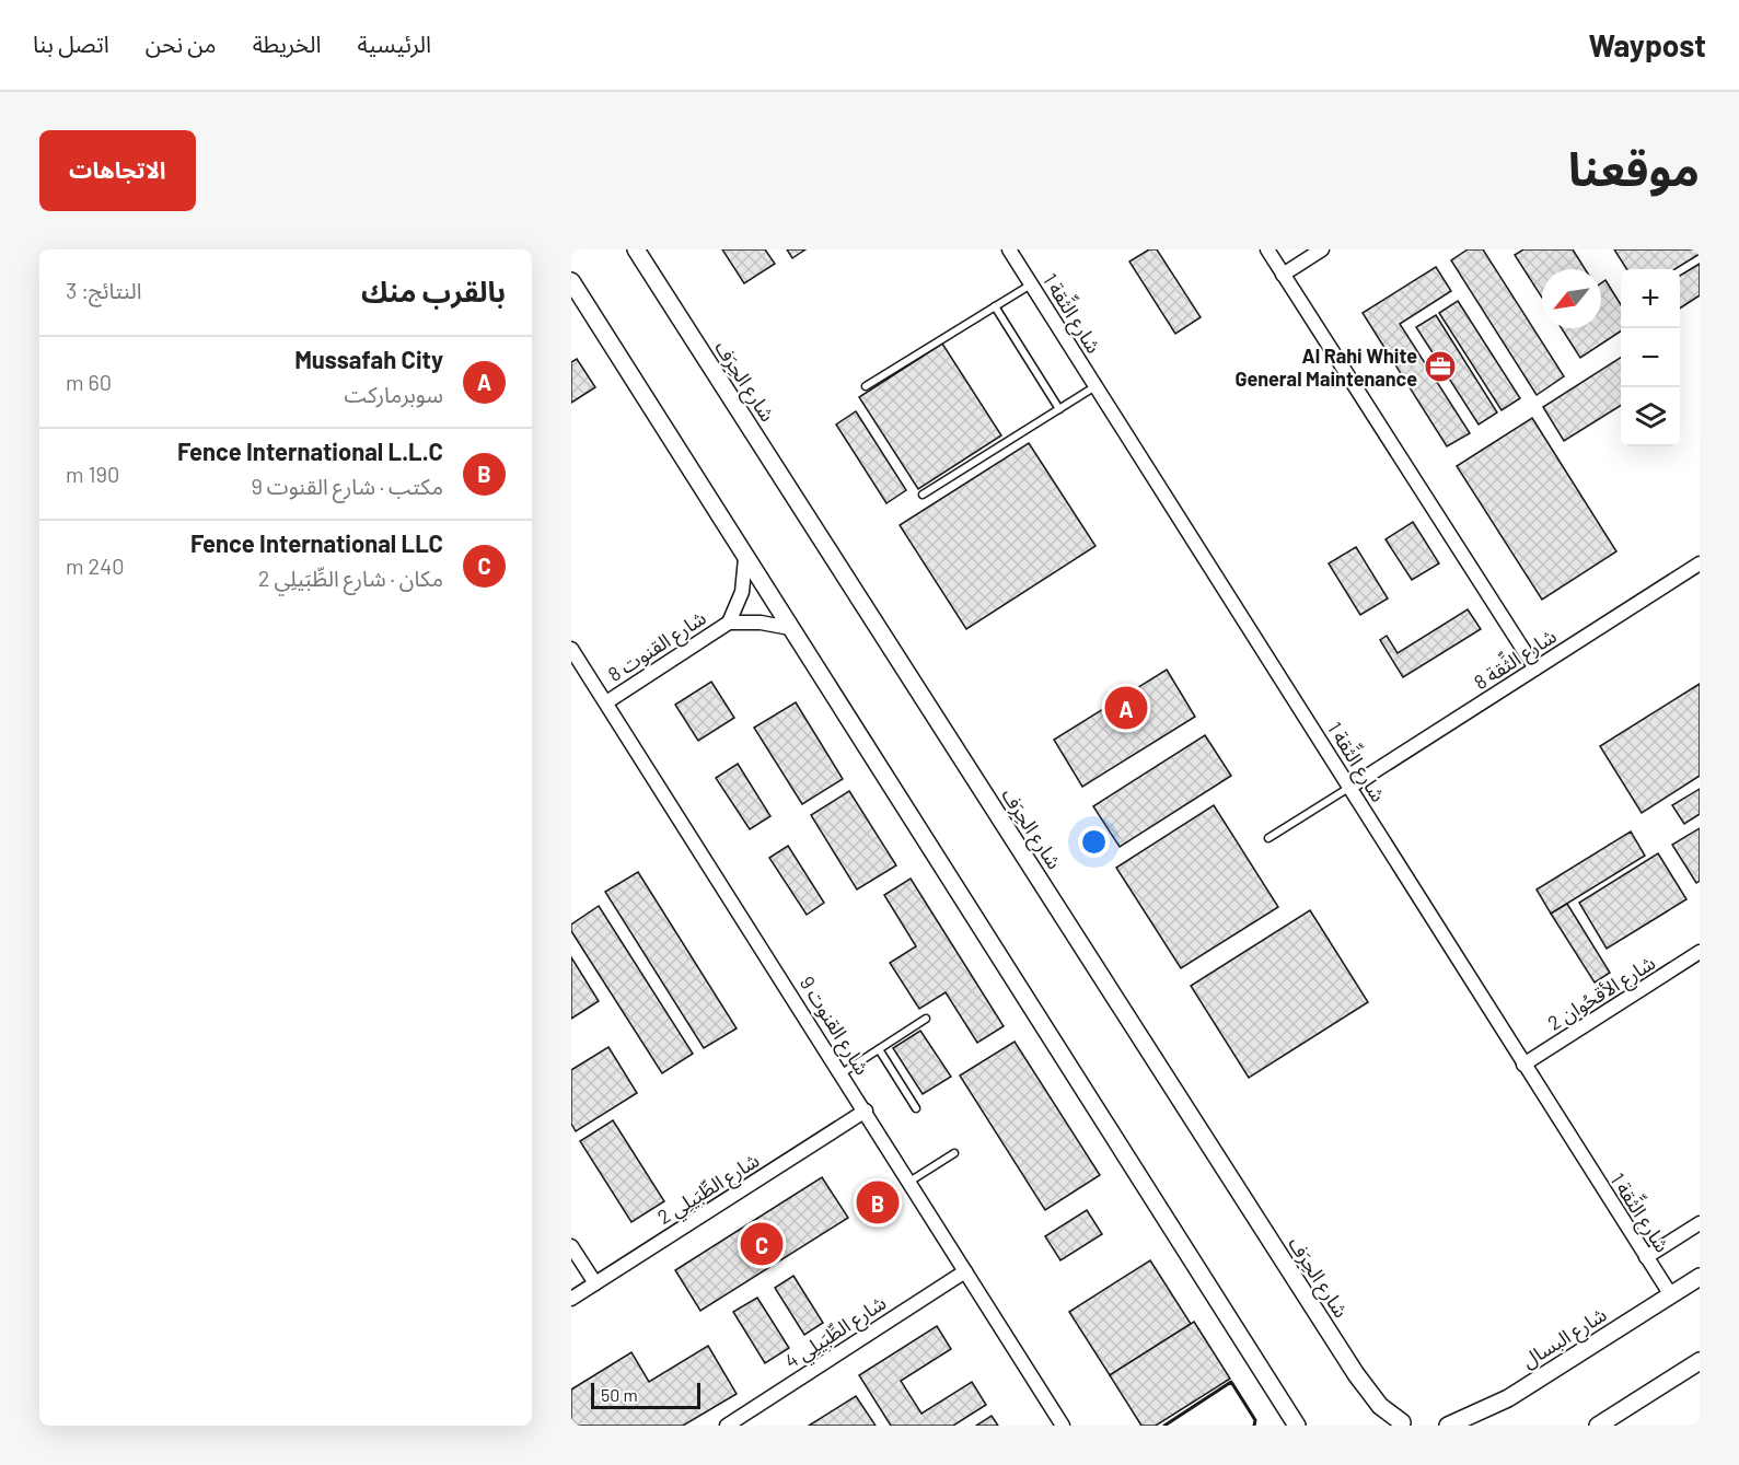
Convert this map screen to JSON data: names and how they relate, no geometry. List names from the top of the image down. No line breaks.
{"streets":{"street":["شارع الثِّقة 1","شارع الحِرَف","شارع القنوت 8","شارع الثِّقة 8","شارع الأقحُوان 2","شارع القنوت 9","شارع الطِّبَيلِي 2","شارع الطِّبَيلِي 4","شارع البسال"]},"crossings":[["شارع الثِّقة 1","شارع الثِّقة 8"],["شارع الثِّقة 1","شارع الأقحُوان 2"],["شارع الثِّقة 1","شارع البسال"],["شارع القنوت 8","شارع القنوت 9"],["شارع القنوت 9","شارع الطِّبَيلِي 2"],["شارع القنوت 9","شارع الطِّبَيلِي 4"]],"places":{"office":["Al Rahi White General Maintenance"]},"scale_bar":"50 m","north":"bottom left","page":{"header":"Waypost","nav":["الرئيسية","الخريطة","من نحن","اتصل بنا"],"title":"موقعنا","buttons":"الاتجاهات","heading":["بالقرب منك","النتائج: 3"],"map_buttons":["+","−"],"list":[{"mark":"A","name":"Mussafah City","note":"سوبرماركت","value":"60 m"},{"mark":"B","name":"Fence International L.L.C","note":"مكتب · شارع القنوت 9","value":"190 m"},{"mark":"C","name":"Fence International LLC","note":"مكان · شارع الطِّبَيلِي 2","value":"240 m"}],"pins":["A","B","C"],"scale":"50 m"}}
